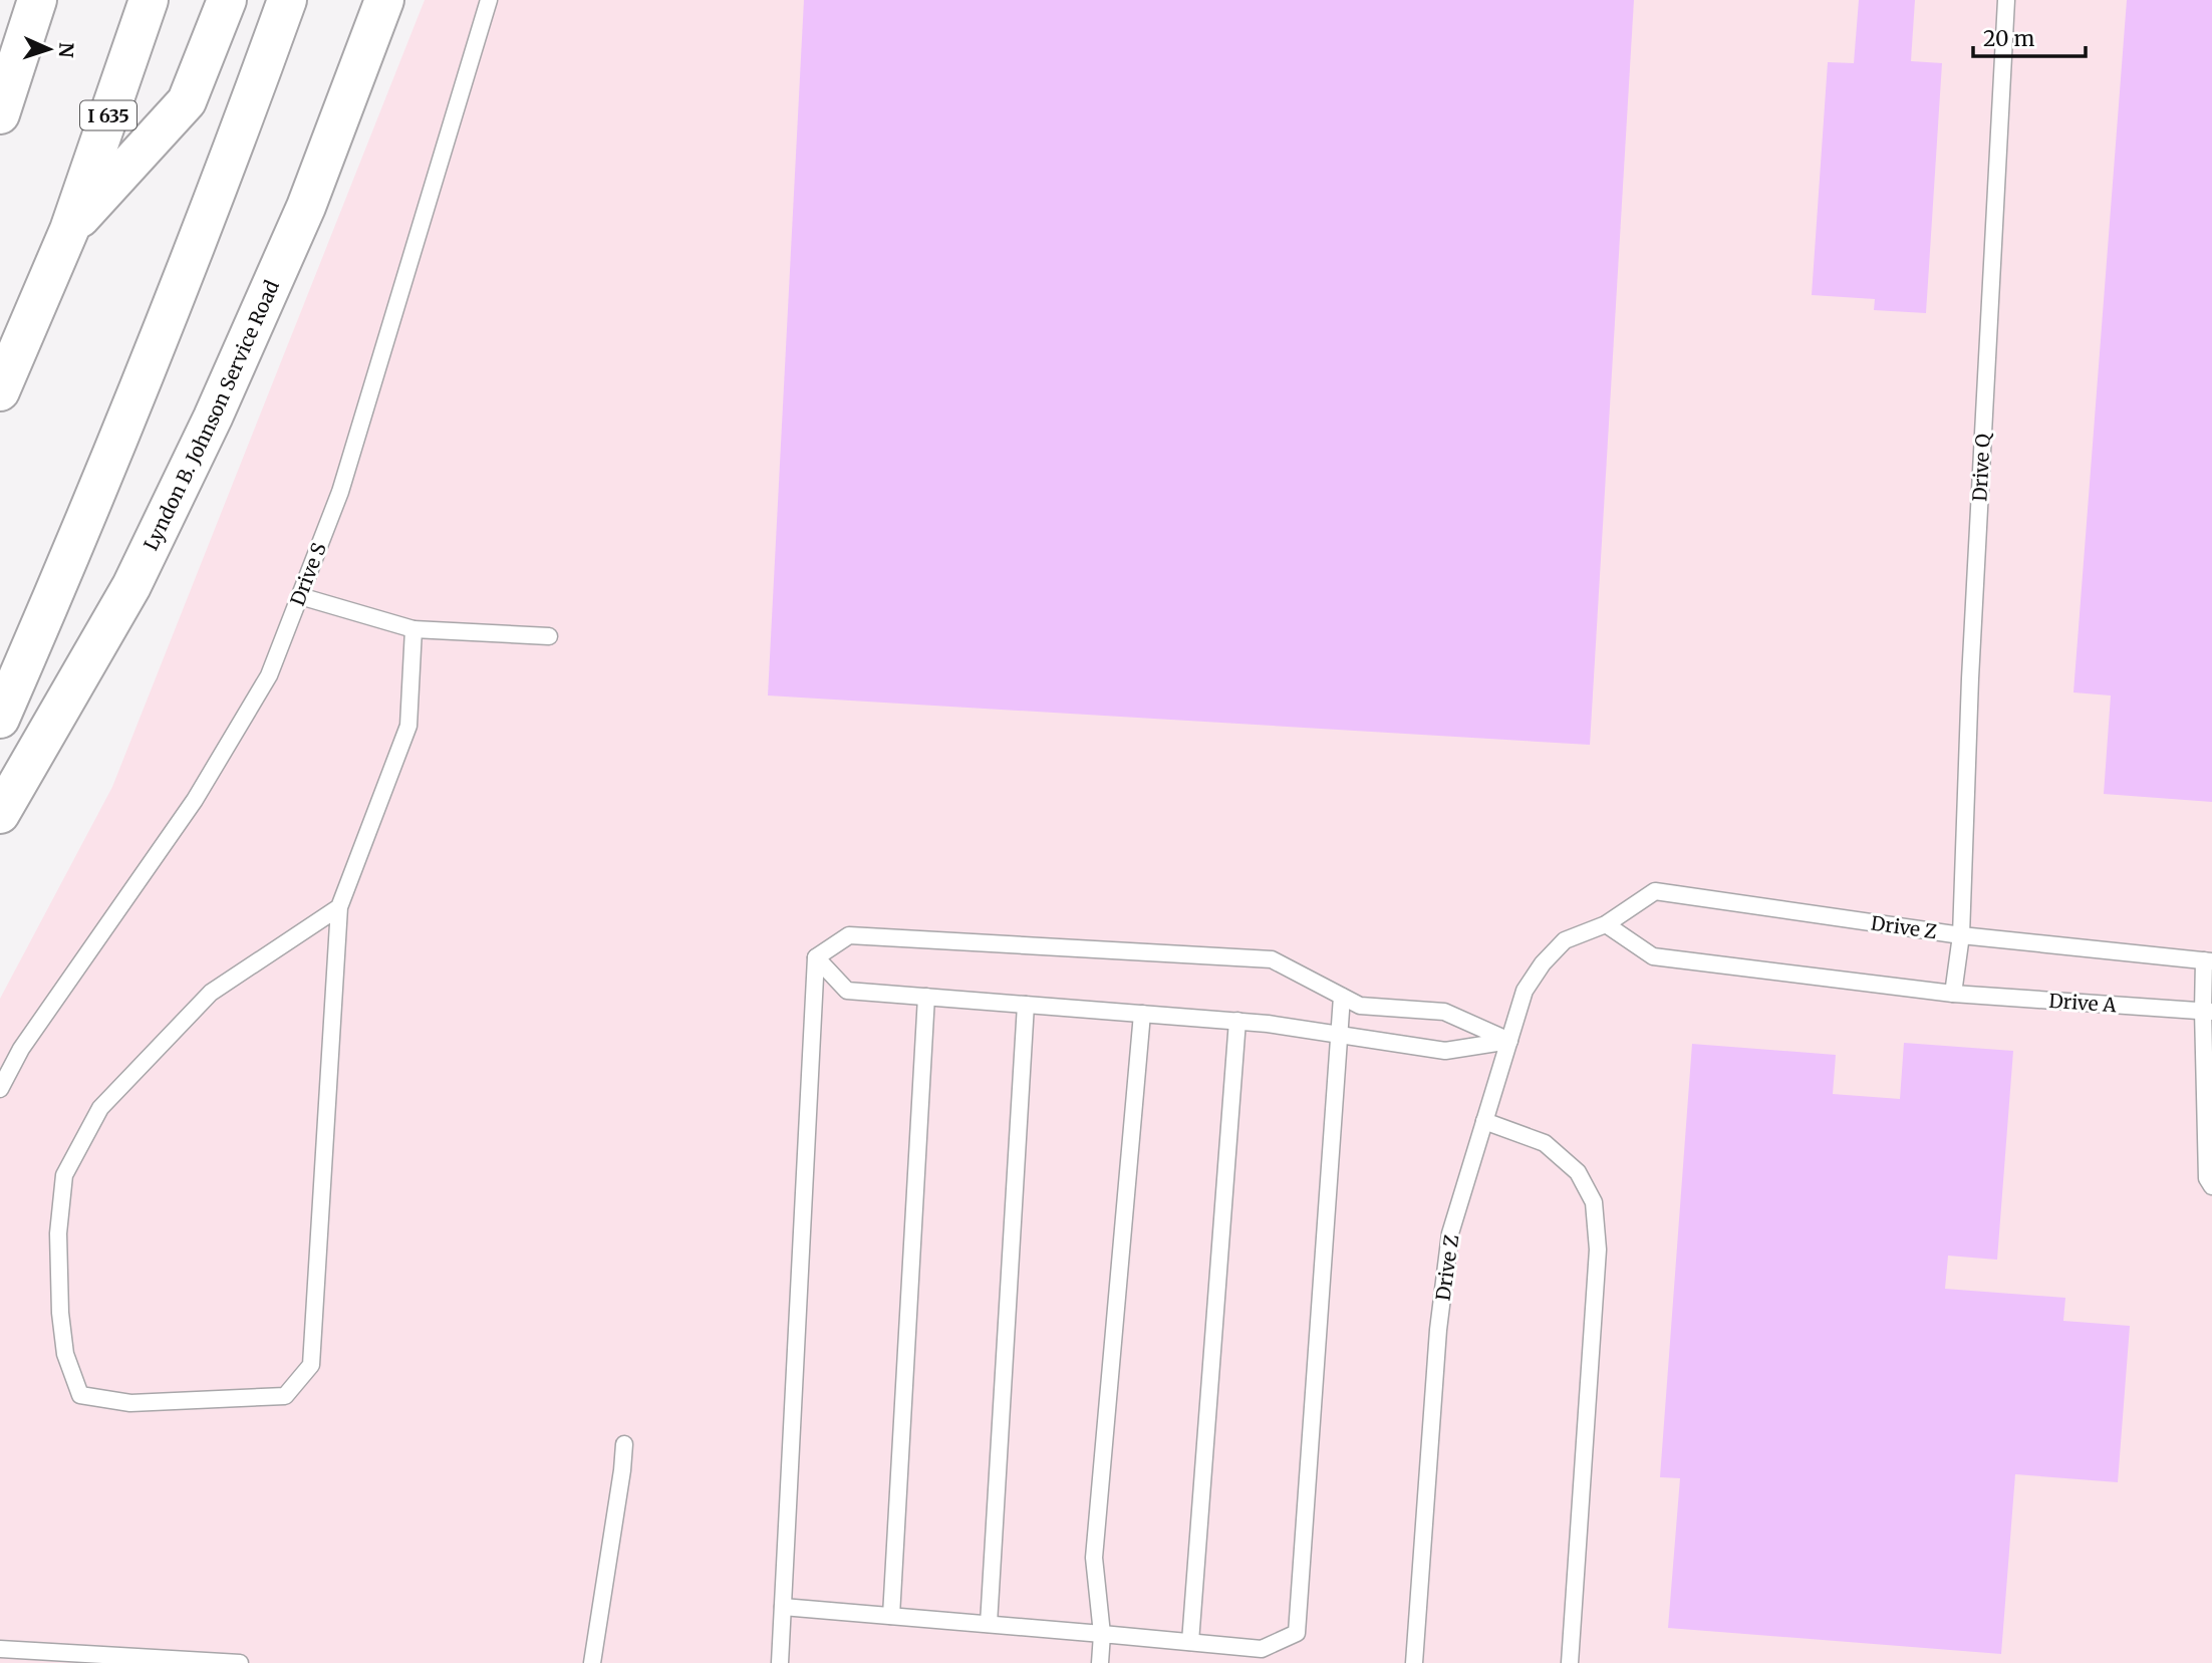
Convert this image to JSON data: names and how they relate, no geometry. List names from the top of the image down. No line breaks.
{"streets":{"main road":["I 635","Lyndon B. Johnson Service Road"],"lane":["Drive Q","Drive S","Drive Z","Drive A"]},"crossings":[["Drive Q","Drive Z"],["Drive Q","Drive A"]],"scale_bar":"20 m","north":"right"}
